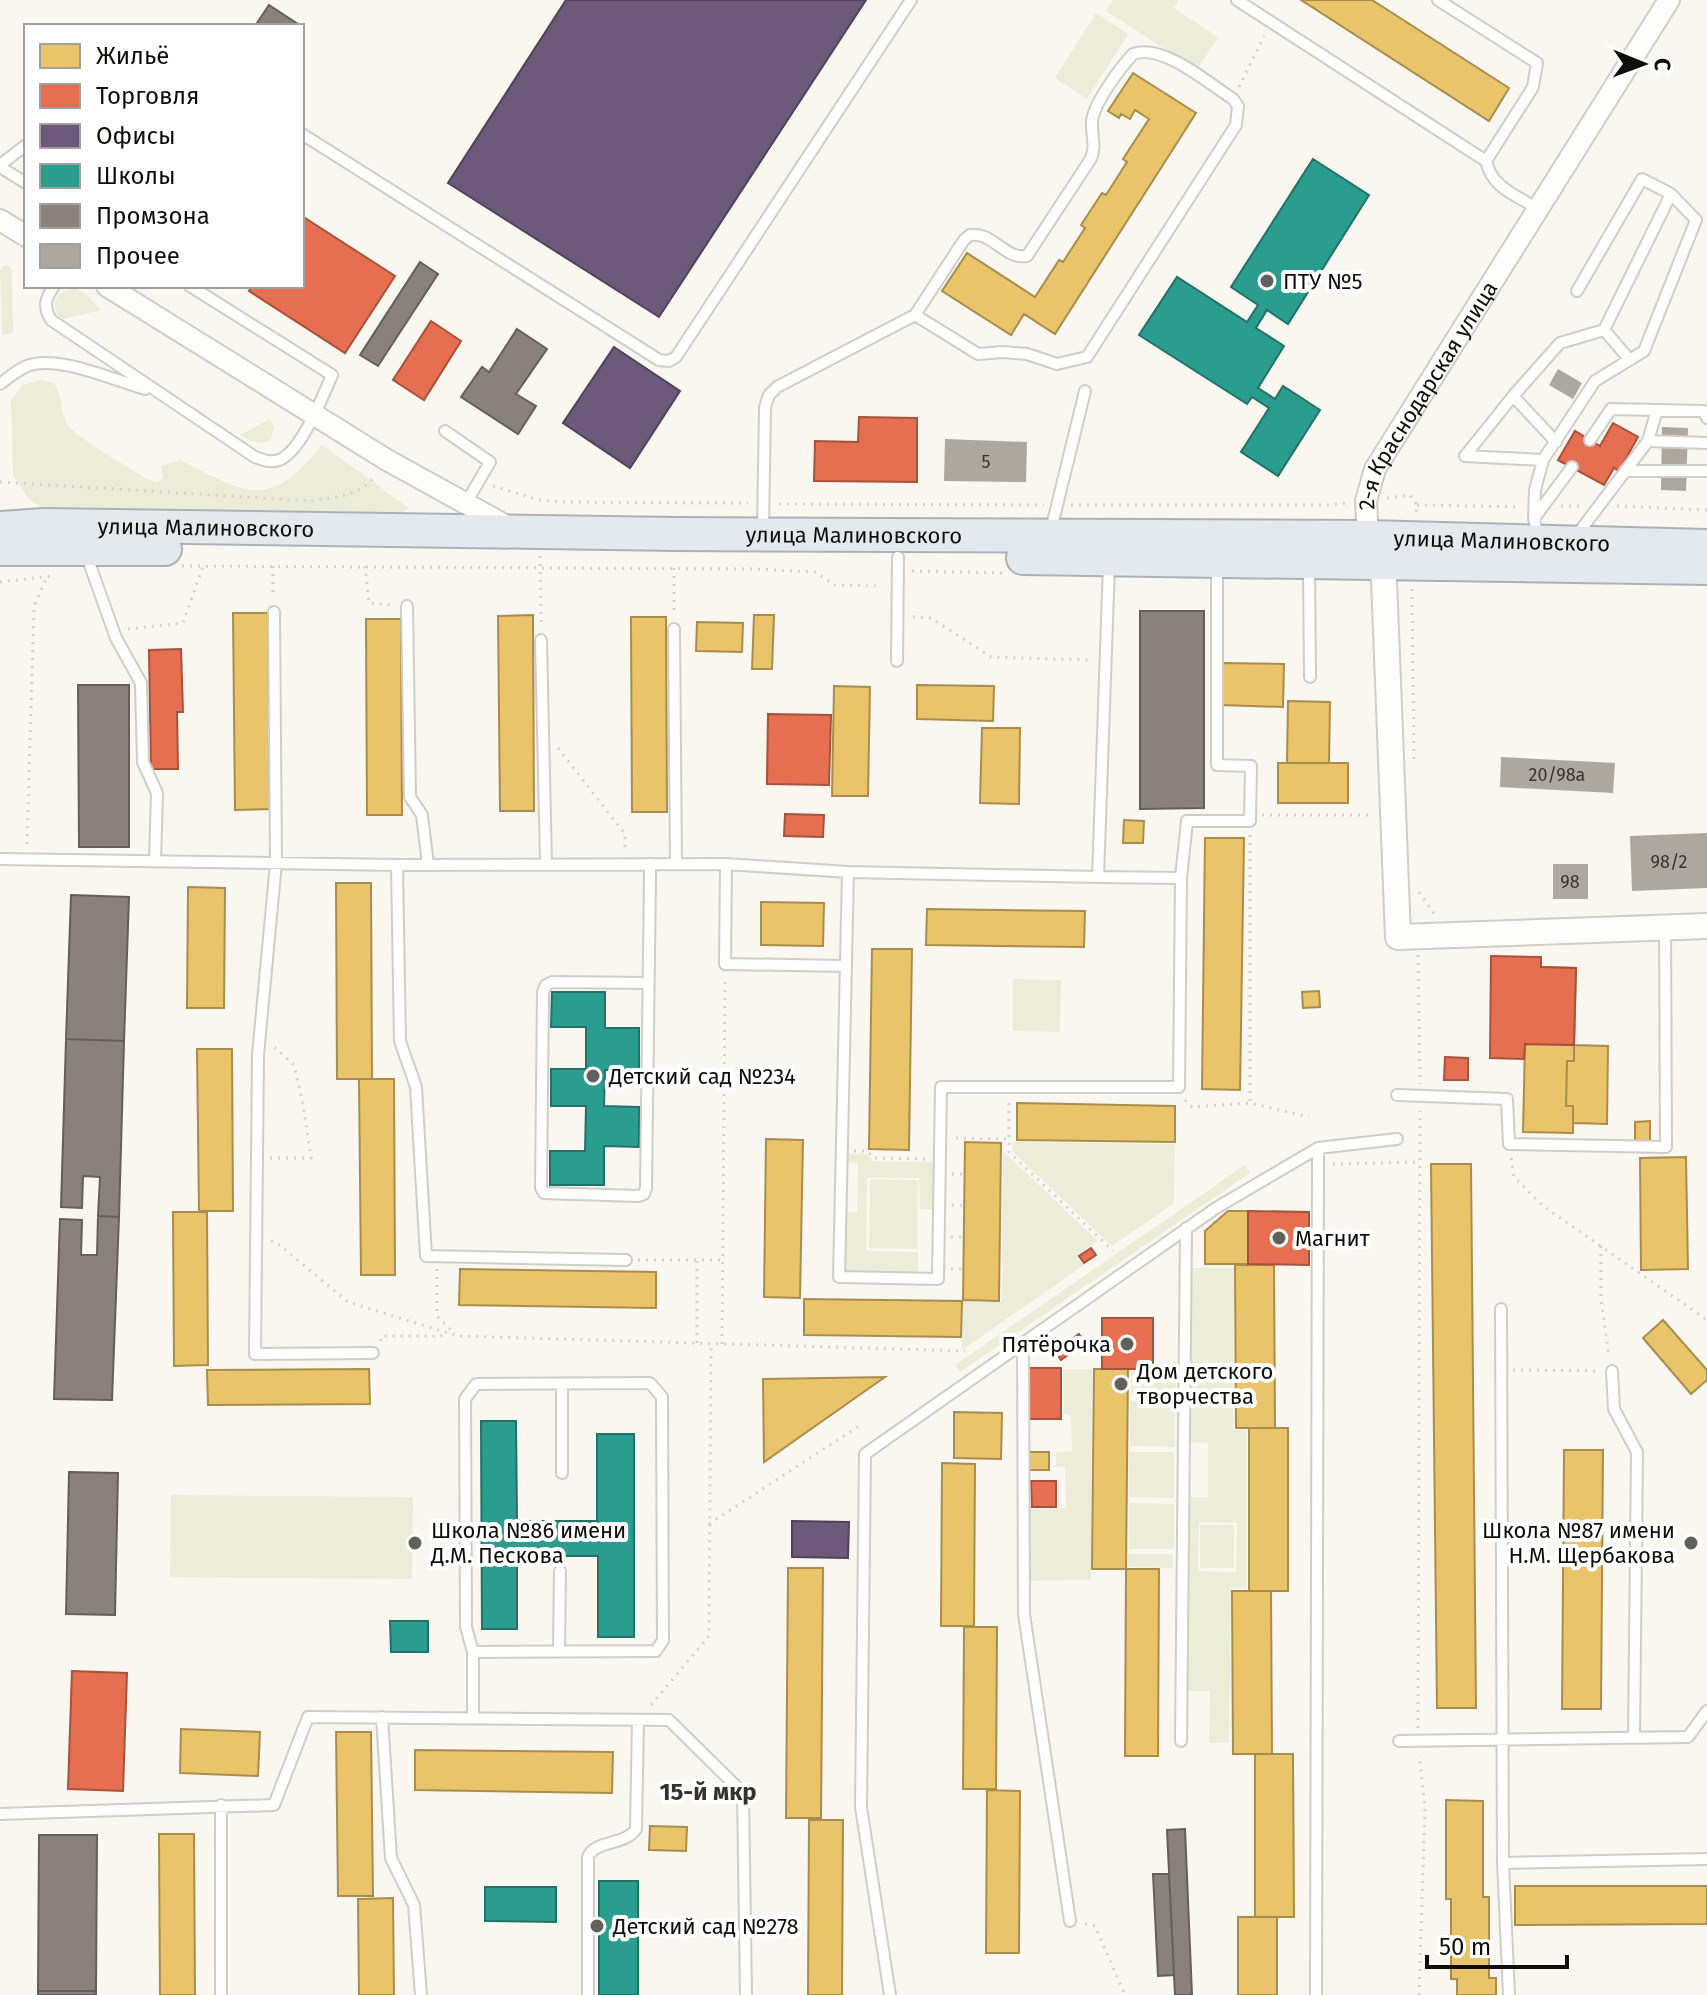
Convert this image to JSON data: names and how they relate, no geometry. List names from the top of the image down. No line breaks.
{"streets":{"highway":["улица Малиновского"],"street":["2-я Краснодарская улица"]},"crossings":[["2-я Краснодарская улица","улица Малиновского"]],"districts":["15-й мкр"],"places":["ПТУ №5","Детский сад №234","Магнит","Пятёрочка","Дом детского творчества","Школа №86 имени Д.М. Пескова","Школа №87 имени Н.М. Щербакова","Детский сад №278"],"house_numbers":["5","20/98а","98/2","98"],"legend":["Жильё","Торговля","Офисы","Школы","Промзона","Прочее"],"scale_bar":"50 m","north":"right"}
